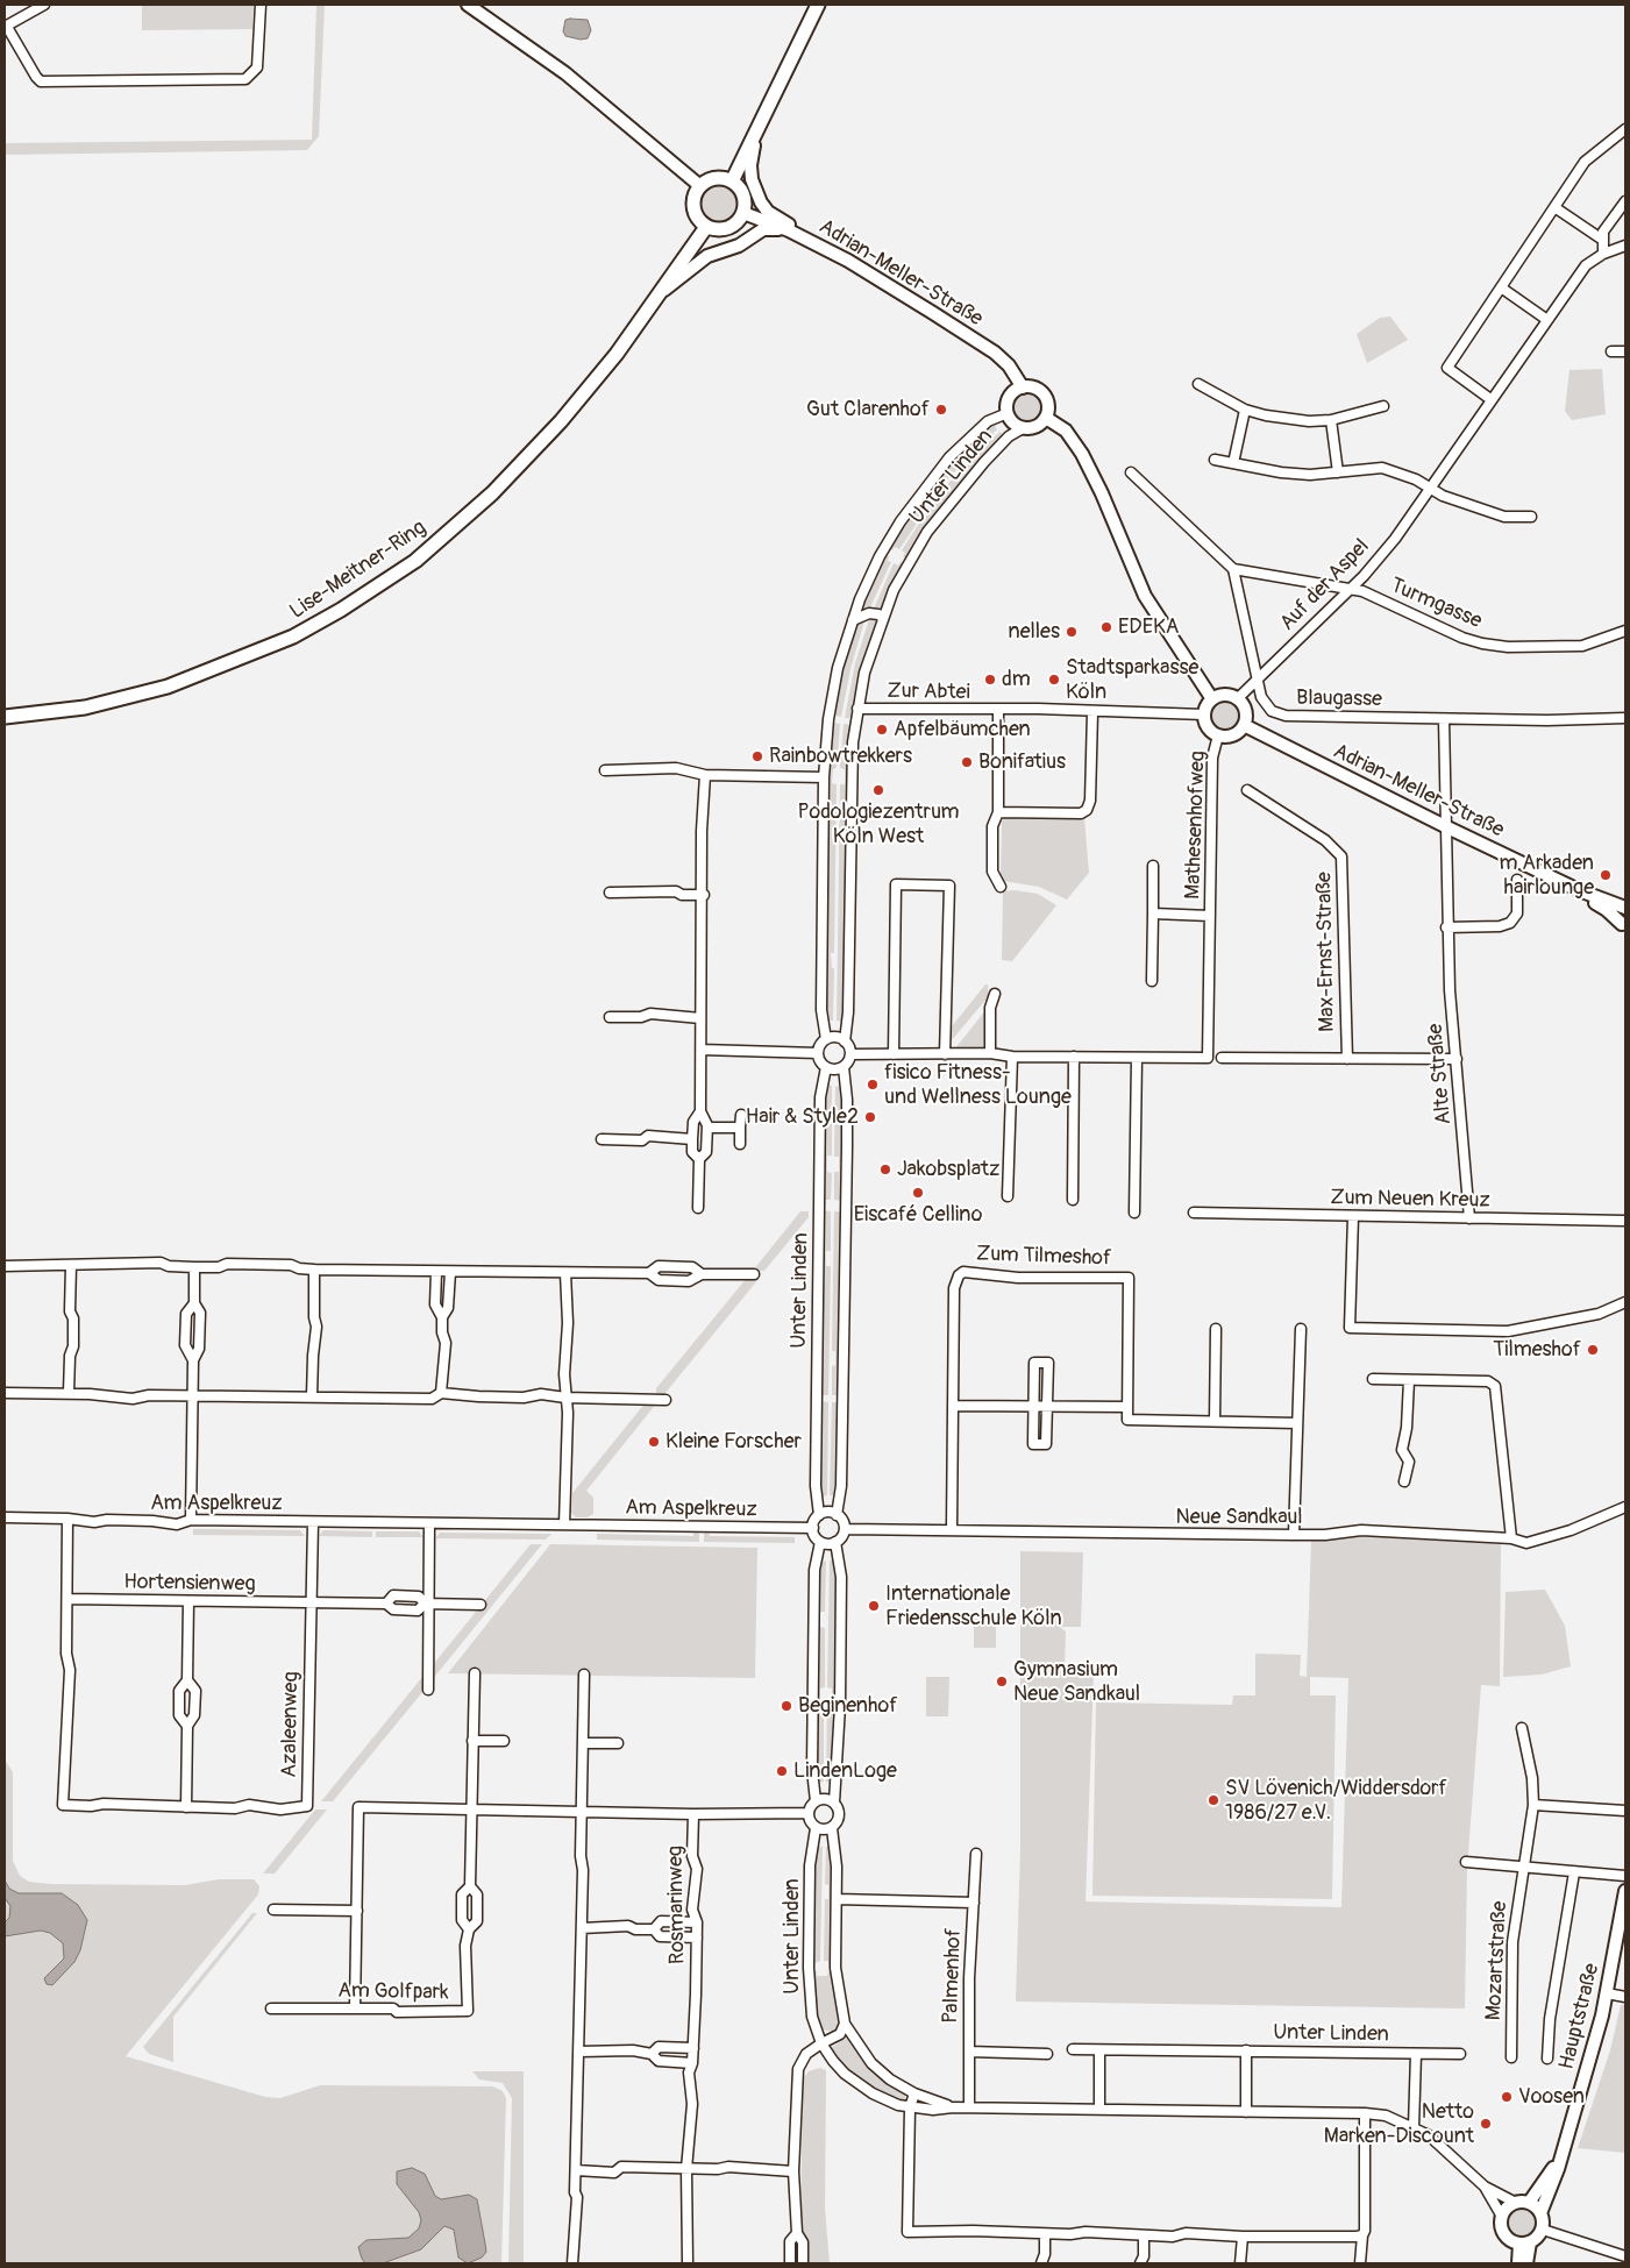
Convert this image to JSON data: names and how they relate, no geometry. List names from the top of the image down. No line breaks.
{"streets":{"main road":["Lise-Meitner-Ring"],"street":["Adrian-Meller-Straße","Unter Linden","Auf der Aspel","Turmgasse","Zur Abtei","Blaugasse","Mathesenhofweg","Max-Ernst-Straße","Alte Straße","Zum Neuen Kreuz","Zum Tilmeshof","Am Aspelkreuz","Neue Sandkaul","Hortensienweg","Azaleenweg","Rosmarinweg","Mozartstraße","Palmenhof","Am Golfpark","Hauptstraße"]},"crossings":[["Adrian-Meller-Straße","Unter Linden"],["Adrian-Meller-Straße","Lise-Meitner-Ring"],["Adrian-Meller-Straße","Auf der Aspel"],["Adrian-Meller-Straße","Zur Abtei"],["Adrian-Meller-Straße","Mathesenhofweg"],["Adrian-Meller-Straße","Alte Straße"],["Unter Linden","Zur Abtei"],["Unter Linden","Mathesenhofweg"],["Unter Linden","Am Aspelkreuz"],["Unter Linden","Neue Sandkaul"],["Unter Linden","Palmenhof"],["Unter Linden","Hauptstraße"],["Auf der Aspel","Turmgasse"],["Auf der Aspel","Zur Abtei"],["Auf der Aspel","Blaugasse"],["Auf der Aspel","Mathesenhofweg"],["Turmgasse","Blaugasse"],["Zur Abtei","Mathesenhofweg"],["Blaugasse","Alte Straße"],["Alte Straße","Zum Neuen Kreuz"],["Zum Tilmeshof","Neue Sandkaul"],["Am Aspelkreuz","Neue Sandkaul"],["Am Aspelkreuz","Azaleenweg"],["Hortensienweg","Azaleenweg"]],"places":["Gut Clarenhof","EDEKA","nelles","dm","Stadtsparkasse Köln","Apfelbäumchen","Rainbowtrekkers","Bonifatius","Podologiezentrum Köln West","m Arkaden hairlounge","fisico Fitness- und Wellness Lounge","Hair & Style2","Jakobsplatz","Eiscafé Cellino","Tilmeshof","Kleine Forscher","Internationale Friedensschule Köln","Gymnasium Neue Sandkaul","Beginenhof","LindenLoge","SV Lövenich/Widdersdorf 1986/27 e.V.","Voosen","Netto Marken-Discount"]}
